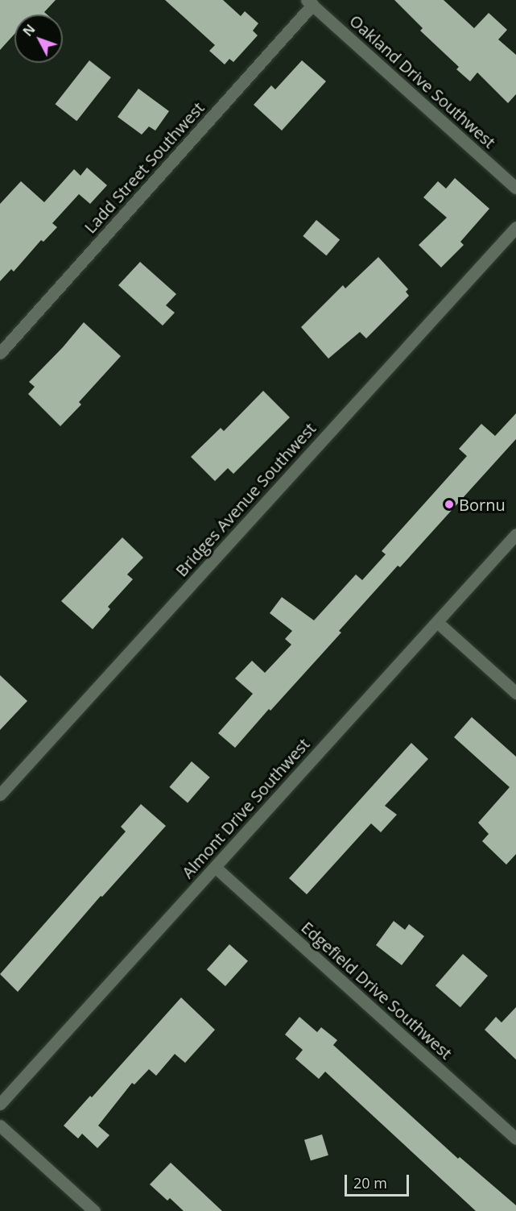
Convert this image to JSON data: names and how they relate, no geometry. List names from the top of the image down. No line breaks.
{"streets":{"street":["Oakland Drive Southwest","Ladd Street Southwest","Bridges Avenue Southwest","Almont Drive Southwest","Edgefield Drive Southwest"]},"crossings":[["Oakland Drive Southwest","Ladd Street Southwest"],["Almont Drive Southwest","Edgefield Drive Southwest"]],"places":["Bornu"],"scale_bar":"20 m","north":"top left"}
